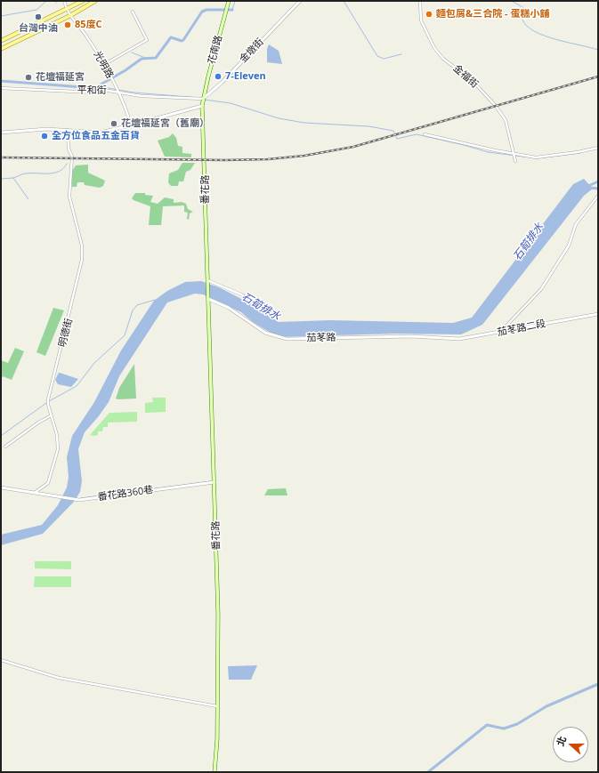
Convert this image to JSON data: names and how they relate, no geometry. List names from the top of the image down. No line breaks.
{"streets":{"main road":["花南路","番花路"],"street":["金墩街","光明路","金福街","平和街","茄苳路二段","明德街","茄苳路","番花路360巷"]},"crossings":[["花南路","金墩街"],["花南路","平和街"],["花南路","番花路"],["金墩街","平和街"],["金墩街","番花路"],["光明路","平和街"],["平和街","番花路"],["番花路","茄苳路"],["番花路","番花路360巷"],["茄苳路二段","茄苳路"],["明德街","番花路360巷"]],"water":["石筍排水"],"places":["麵包屑&三合院 - 蛋糕小舖","台灣中油","85度C","7-Eleven","花壇福延宮","花壇福延宮（舊廟）","全方位食品五金百貨"],"north":"left"}
